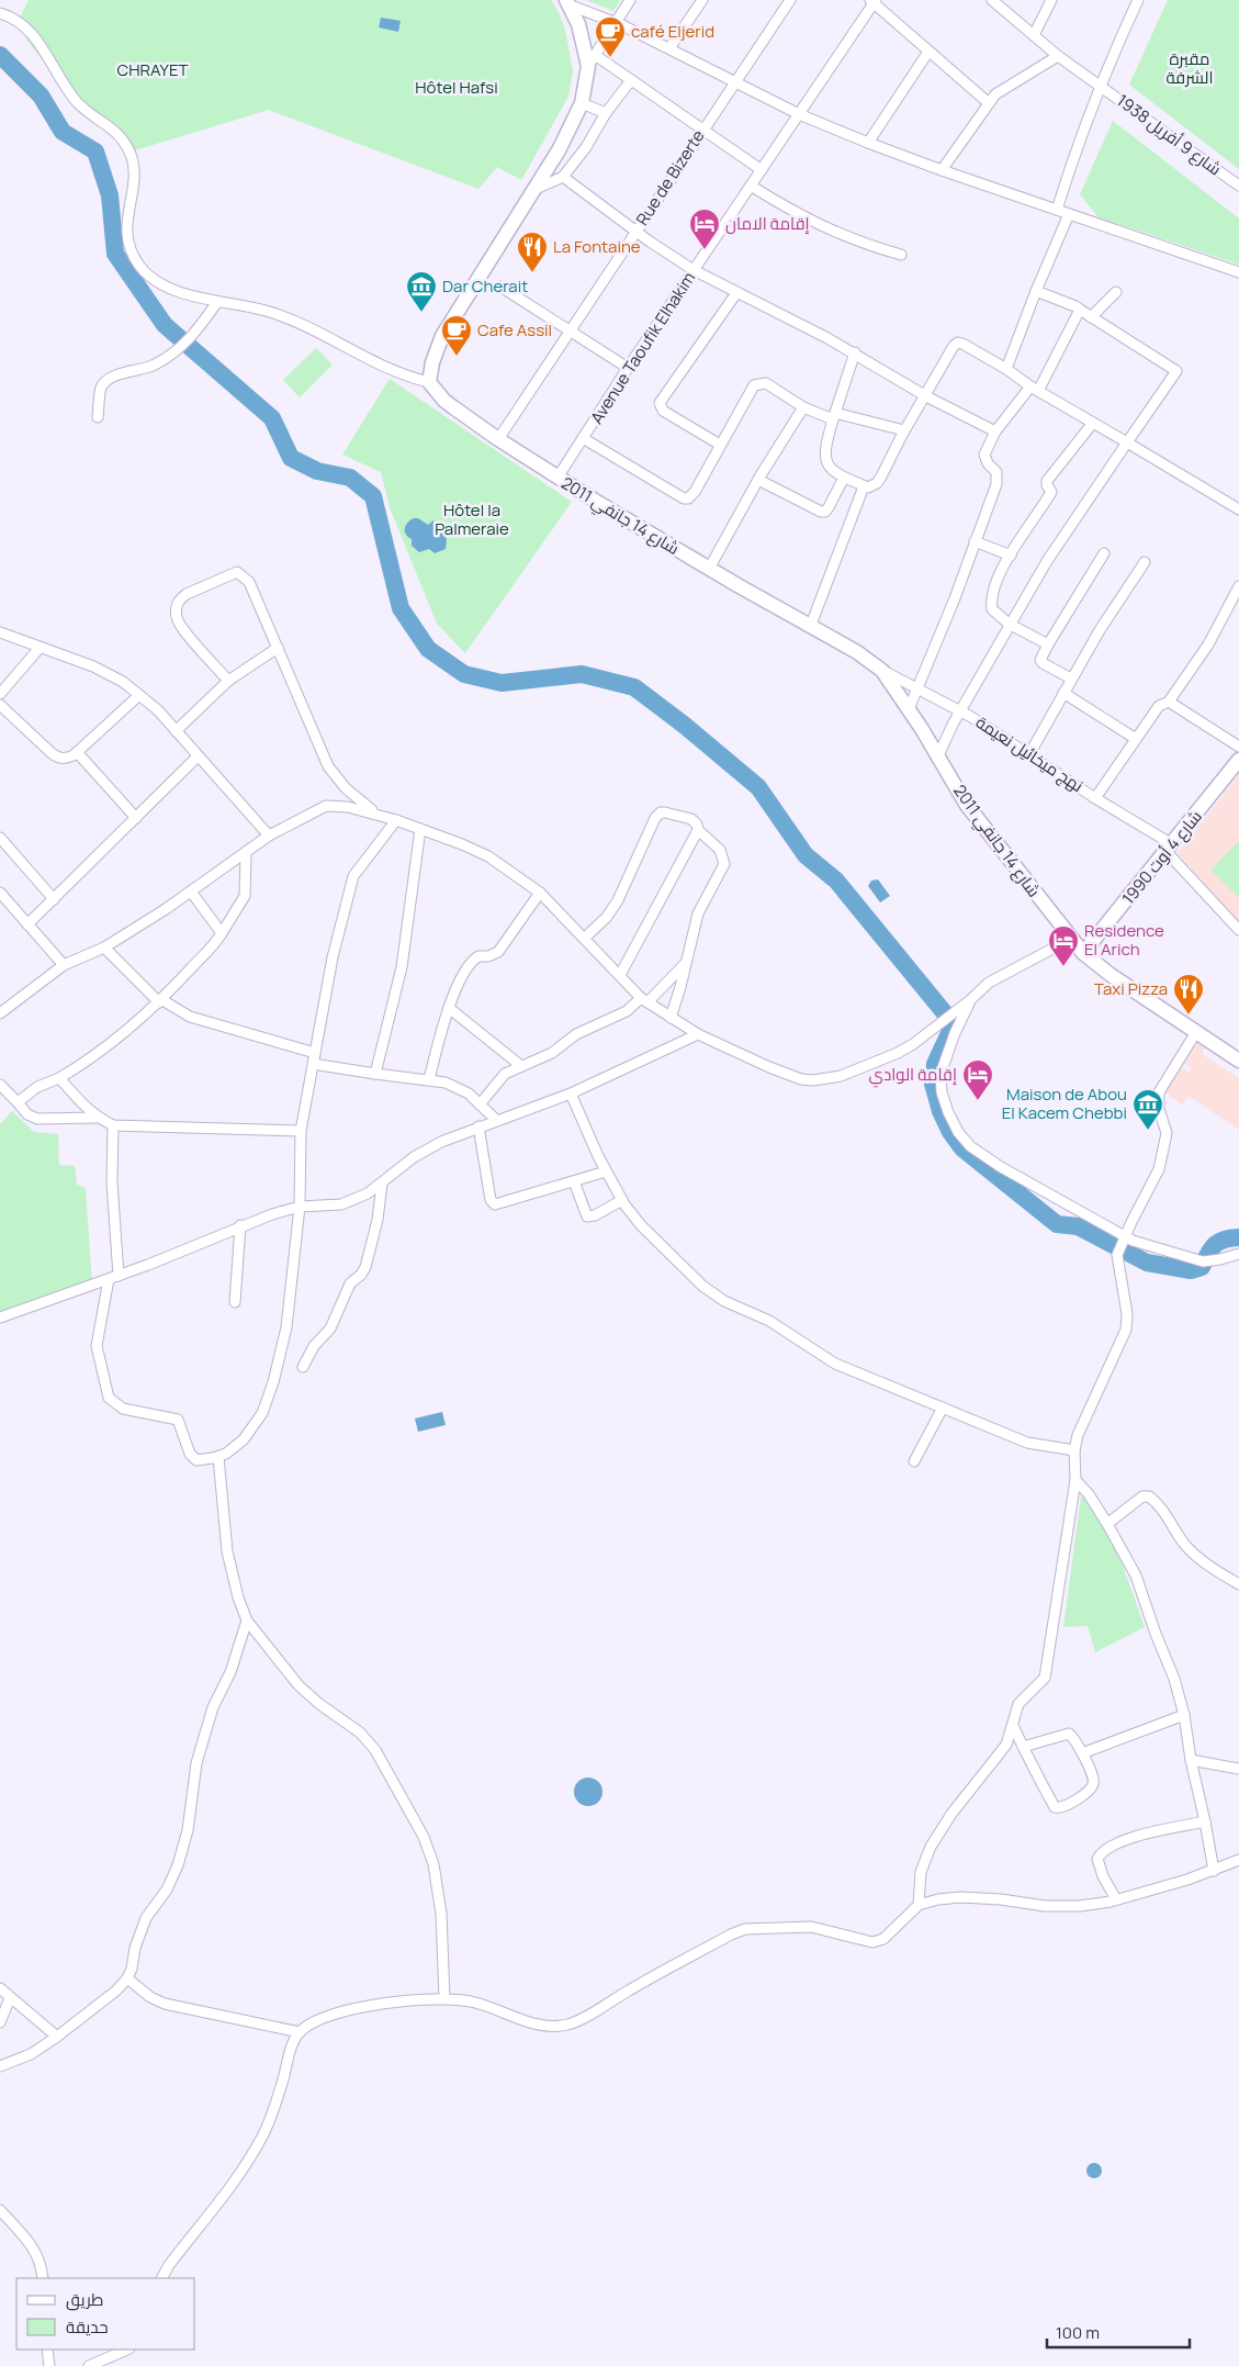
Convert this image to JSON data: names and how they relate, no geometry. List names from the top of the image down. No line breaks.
{"streets":{"main road":["شارع 14 جانفي 2011","شارع 4 أوت 1990"],"street":["شارع 9 أفريل 1938","Rue de Bizerte","Avenue Taoufik Elhakim","نهج ميخائيل نعيمة"]},"crossings":[["Rue de Bizerte","شارع 14 جانفي 2011"],["Avenue Taoufik Elhakim","شارع 14 جانفي 2011"],["شارع 14 جانفي 2011","نهج ميخائيل نعيمة"],["شارع 14 جانفي 2011","شارع 4 أوت 1990"],["نهج ميخائيل نعيمة","شارع 4 أوت 1990"]],"parks":["مقبرة الشرفة","CHRAYET","Hôtel Hafsi","Hôtel la Palmeraie"],"places":{"cafe":["café Eljerid","Cafe Assil"],"hotel":["إقامة الامان","Residence El Arich","إقامة الوادي"],"restaurant":["La Fontaine","Taxi Pizza"],"museum":["Dar Cherait","Maison de Abou El Kacem Chebbi"]},"legend":["طريق","حديقة"],"scale_bar":"100 m"}
